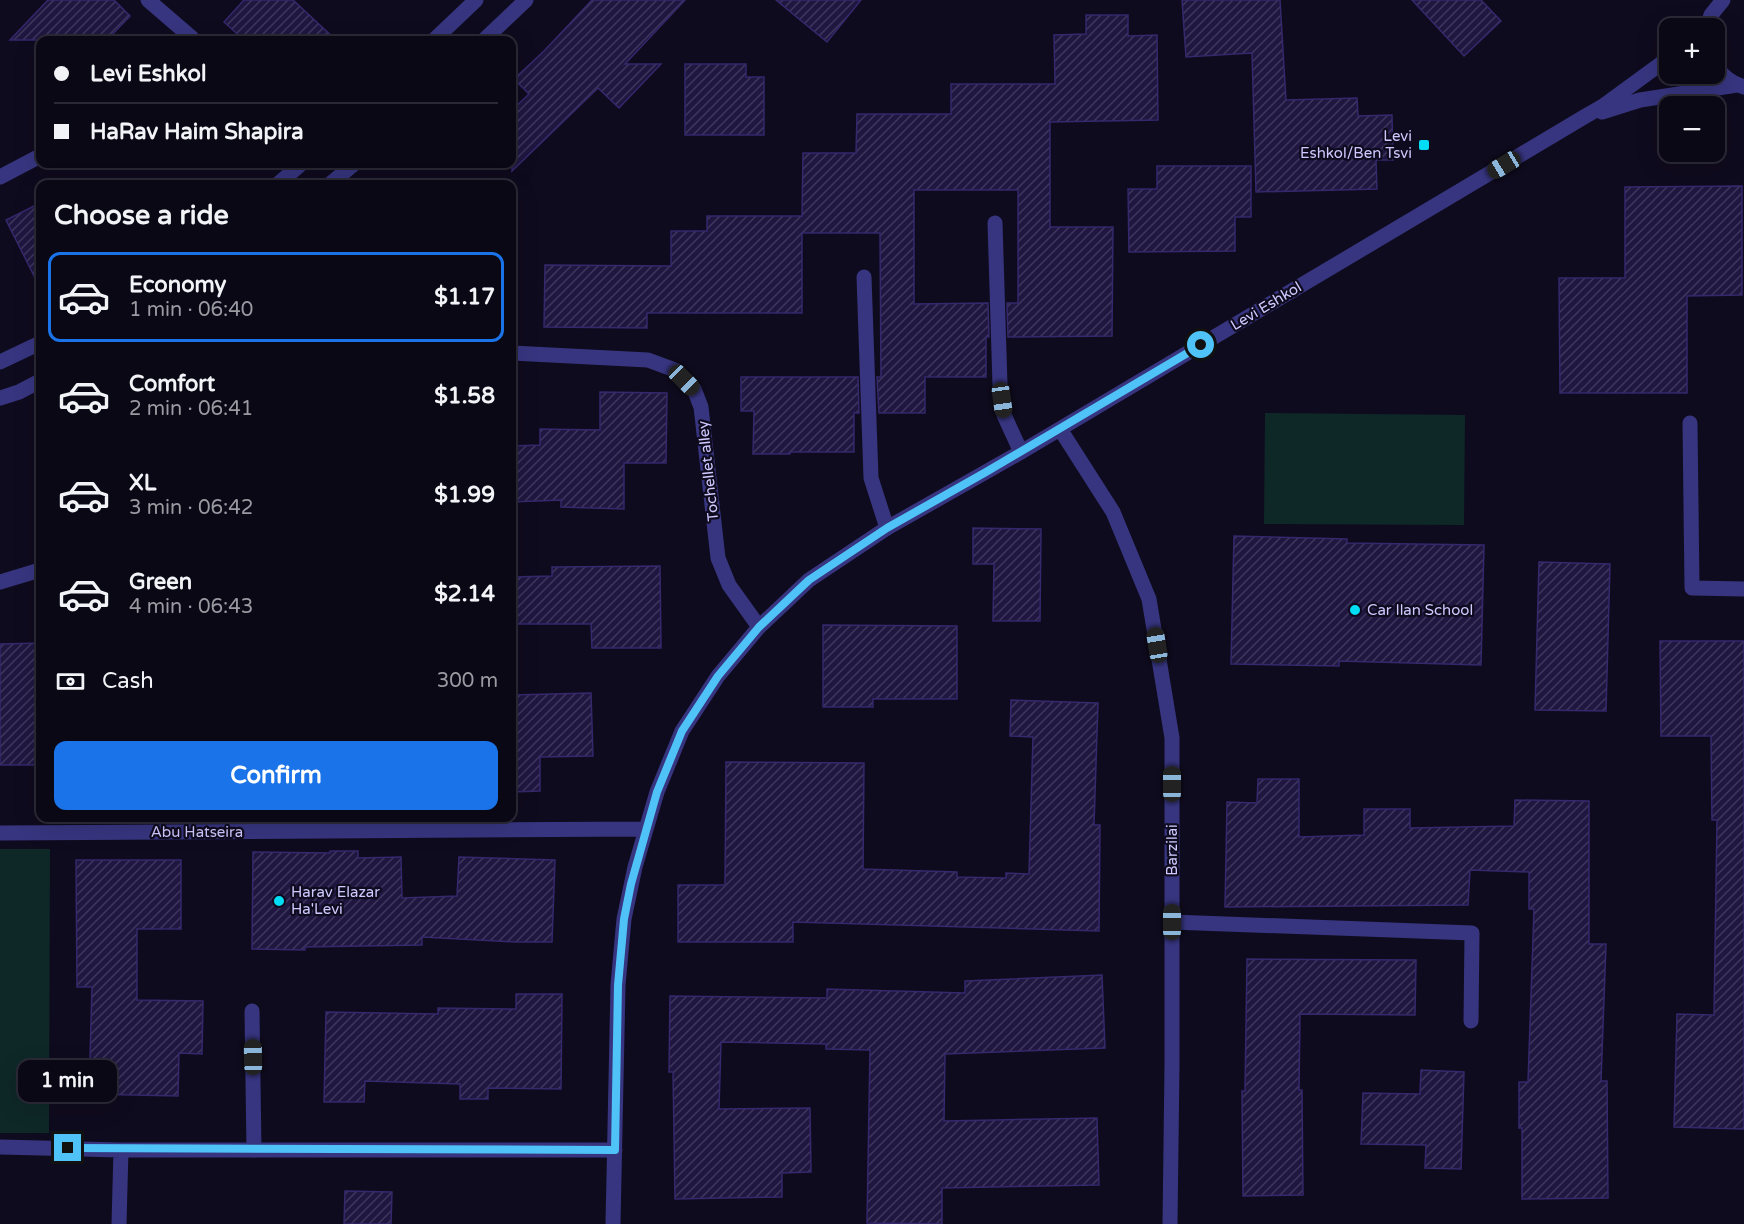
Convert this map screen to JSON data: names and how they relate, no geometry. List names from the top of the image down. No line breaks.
{"streets":{"street":["Levi Eshkol","Tochellet alley","Abu Hatseira","Barzilai"]},"crossings":[["Levi Eshkol","Tochellet alley"],["Levi Eshkol","Abu Hatseira"],["Levi Eshkol","Barzilai"]],"places":{"transit":["Levi Eshkol/Ben Tsvi"],"other":["Car Ilan School","Harav Elazar Ha'Levi"]},"page":{"map_buttons":["+","−"],"banner":["Levi Eshkol","HaRav Haim Shapira"],"heading":"Choose a ride","list":[{"name":"Economy","note":"1 min · 06:40","value":"$1.17"},{"name":"Comfort","note":"2 min · 06:41","value":"$1.58"},{"name":"XL","note":"3 min · 06:42","value":"$1.99"},{"name":"Green","note":"4 min · 06:43","value":"$2.14"}],"pay":["Cash","300 m"],"buttons":"Confirm","bubble":"1 min"}}
